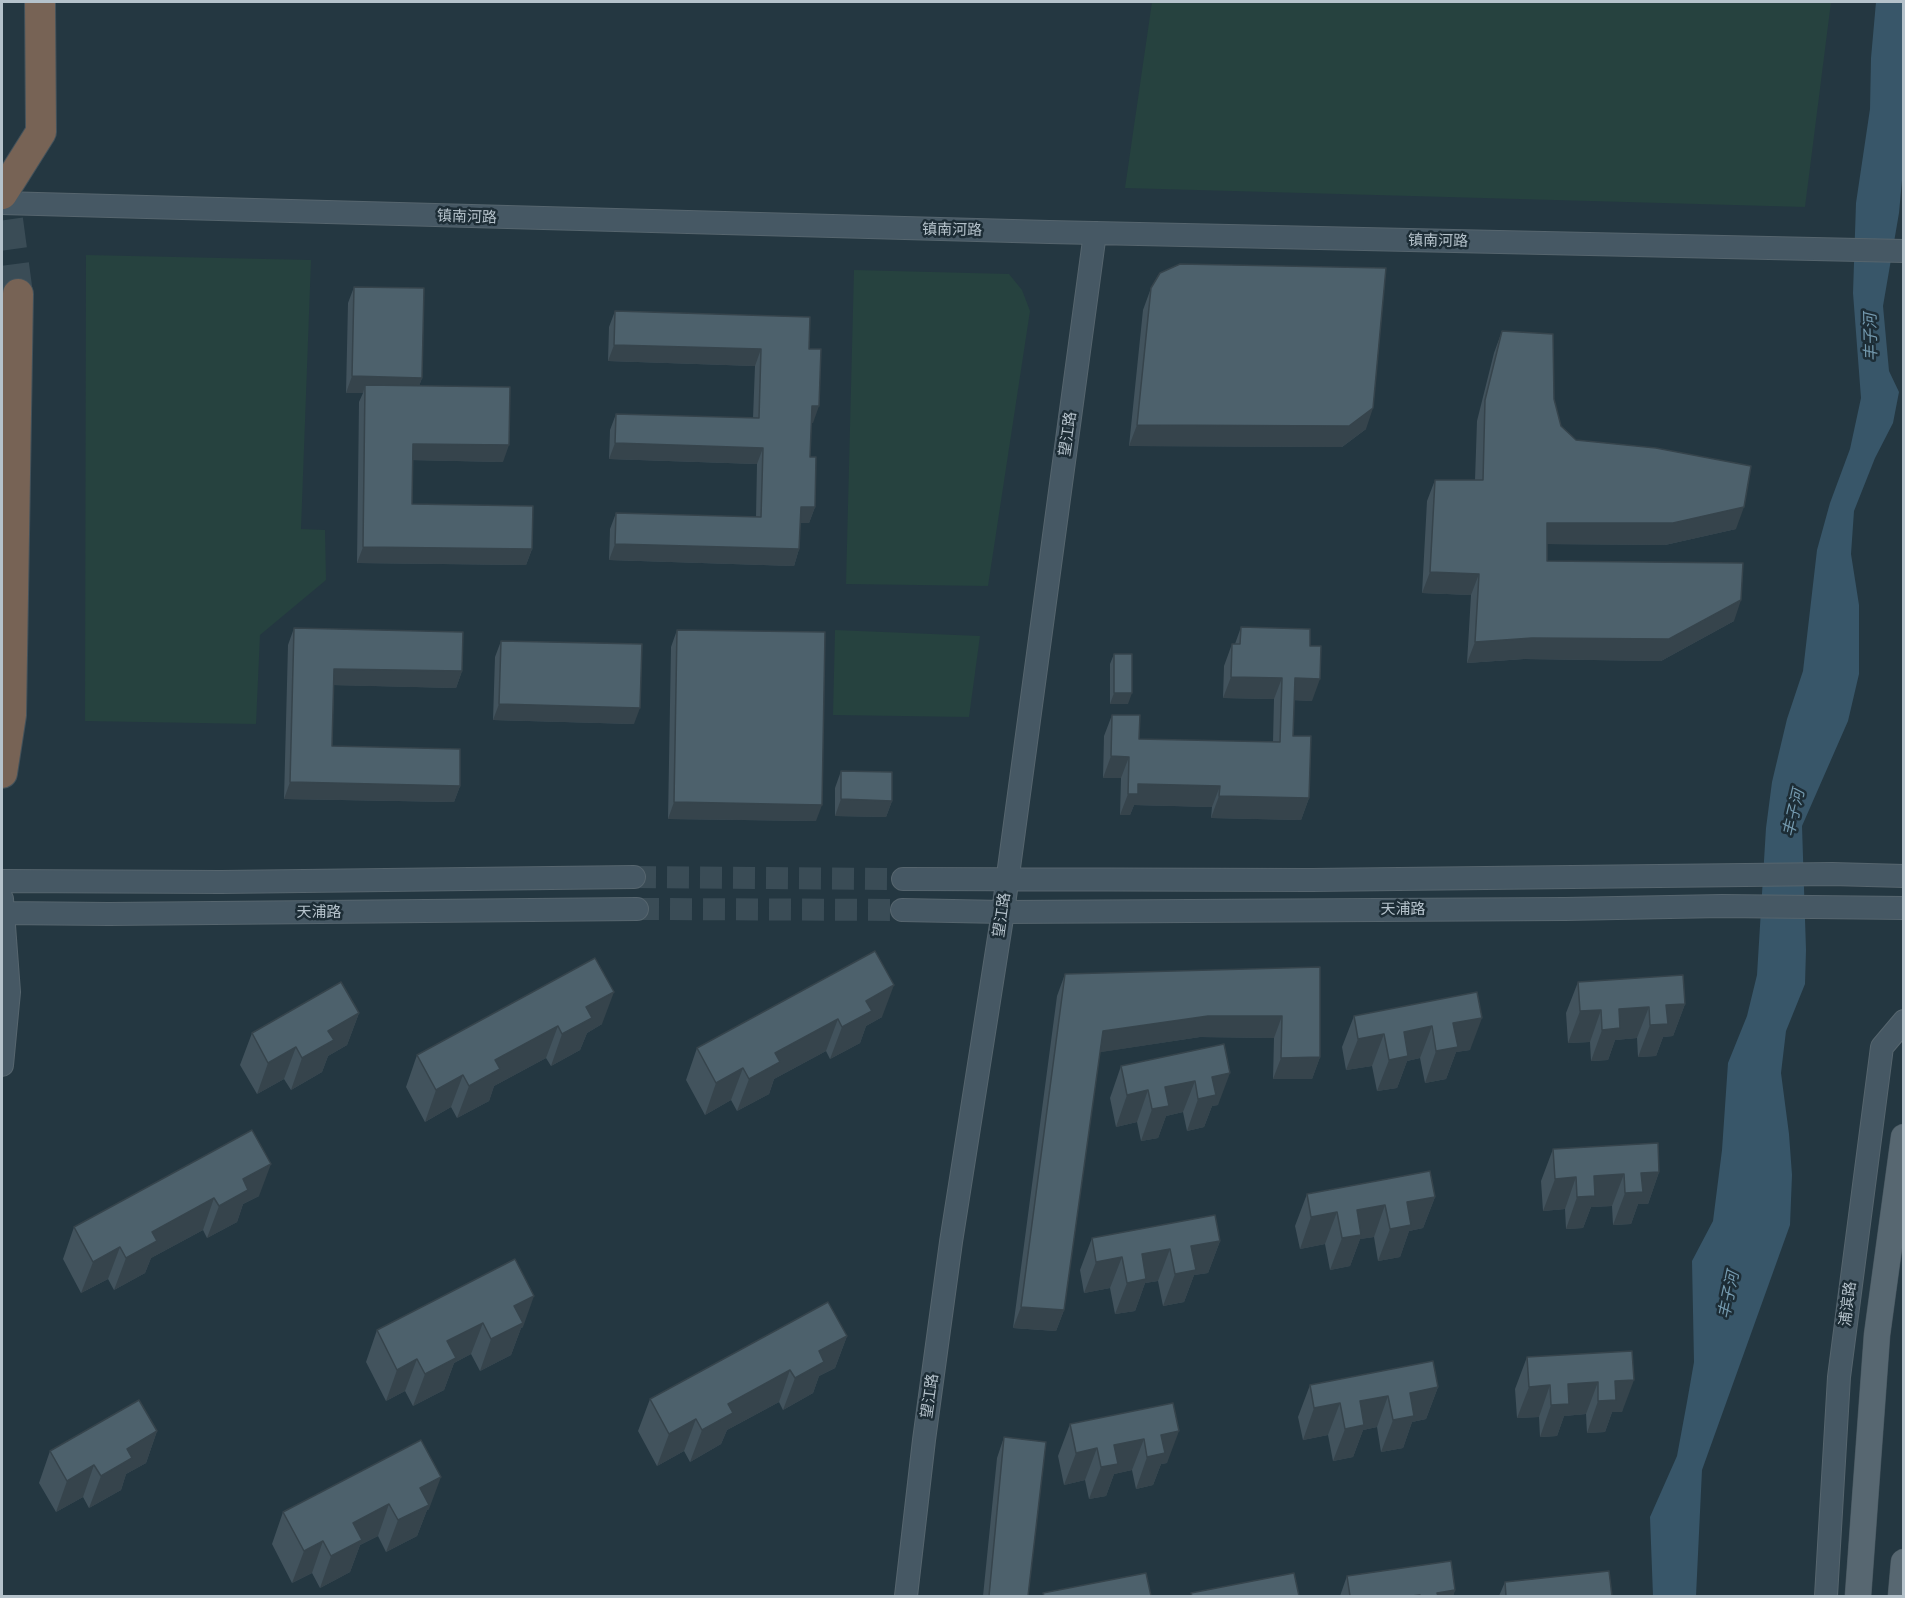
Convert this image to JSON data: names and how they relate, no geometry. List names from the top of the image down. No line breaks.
{"streets":{"street":["镇南河路","望江路","天浦路","浦滨路"]},"crossings":[["镇南河路","望江路"],["望江路","天浦路"]],"water":["丰子河"]}
